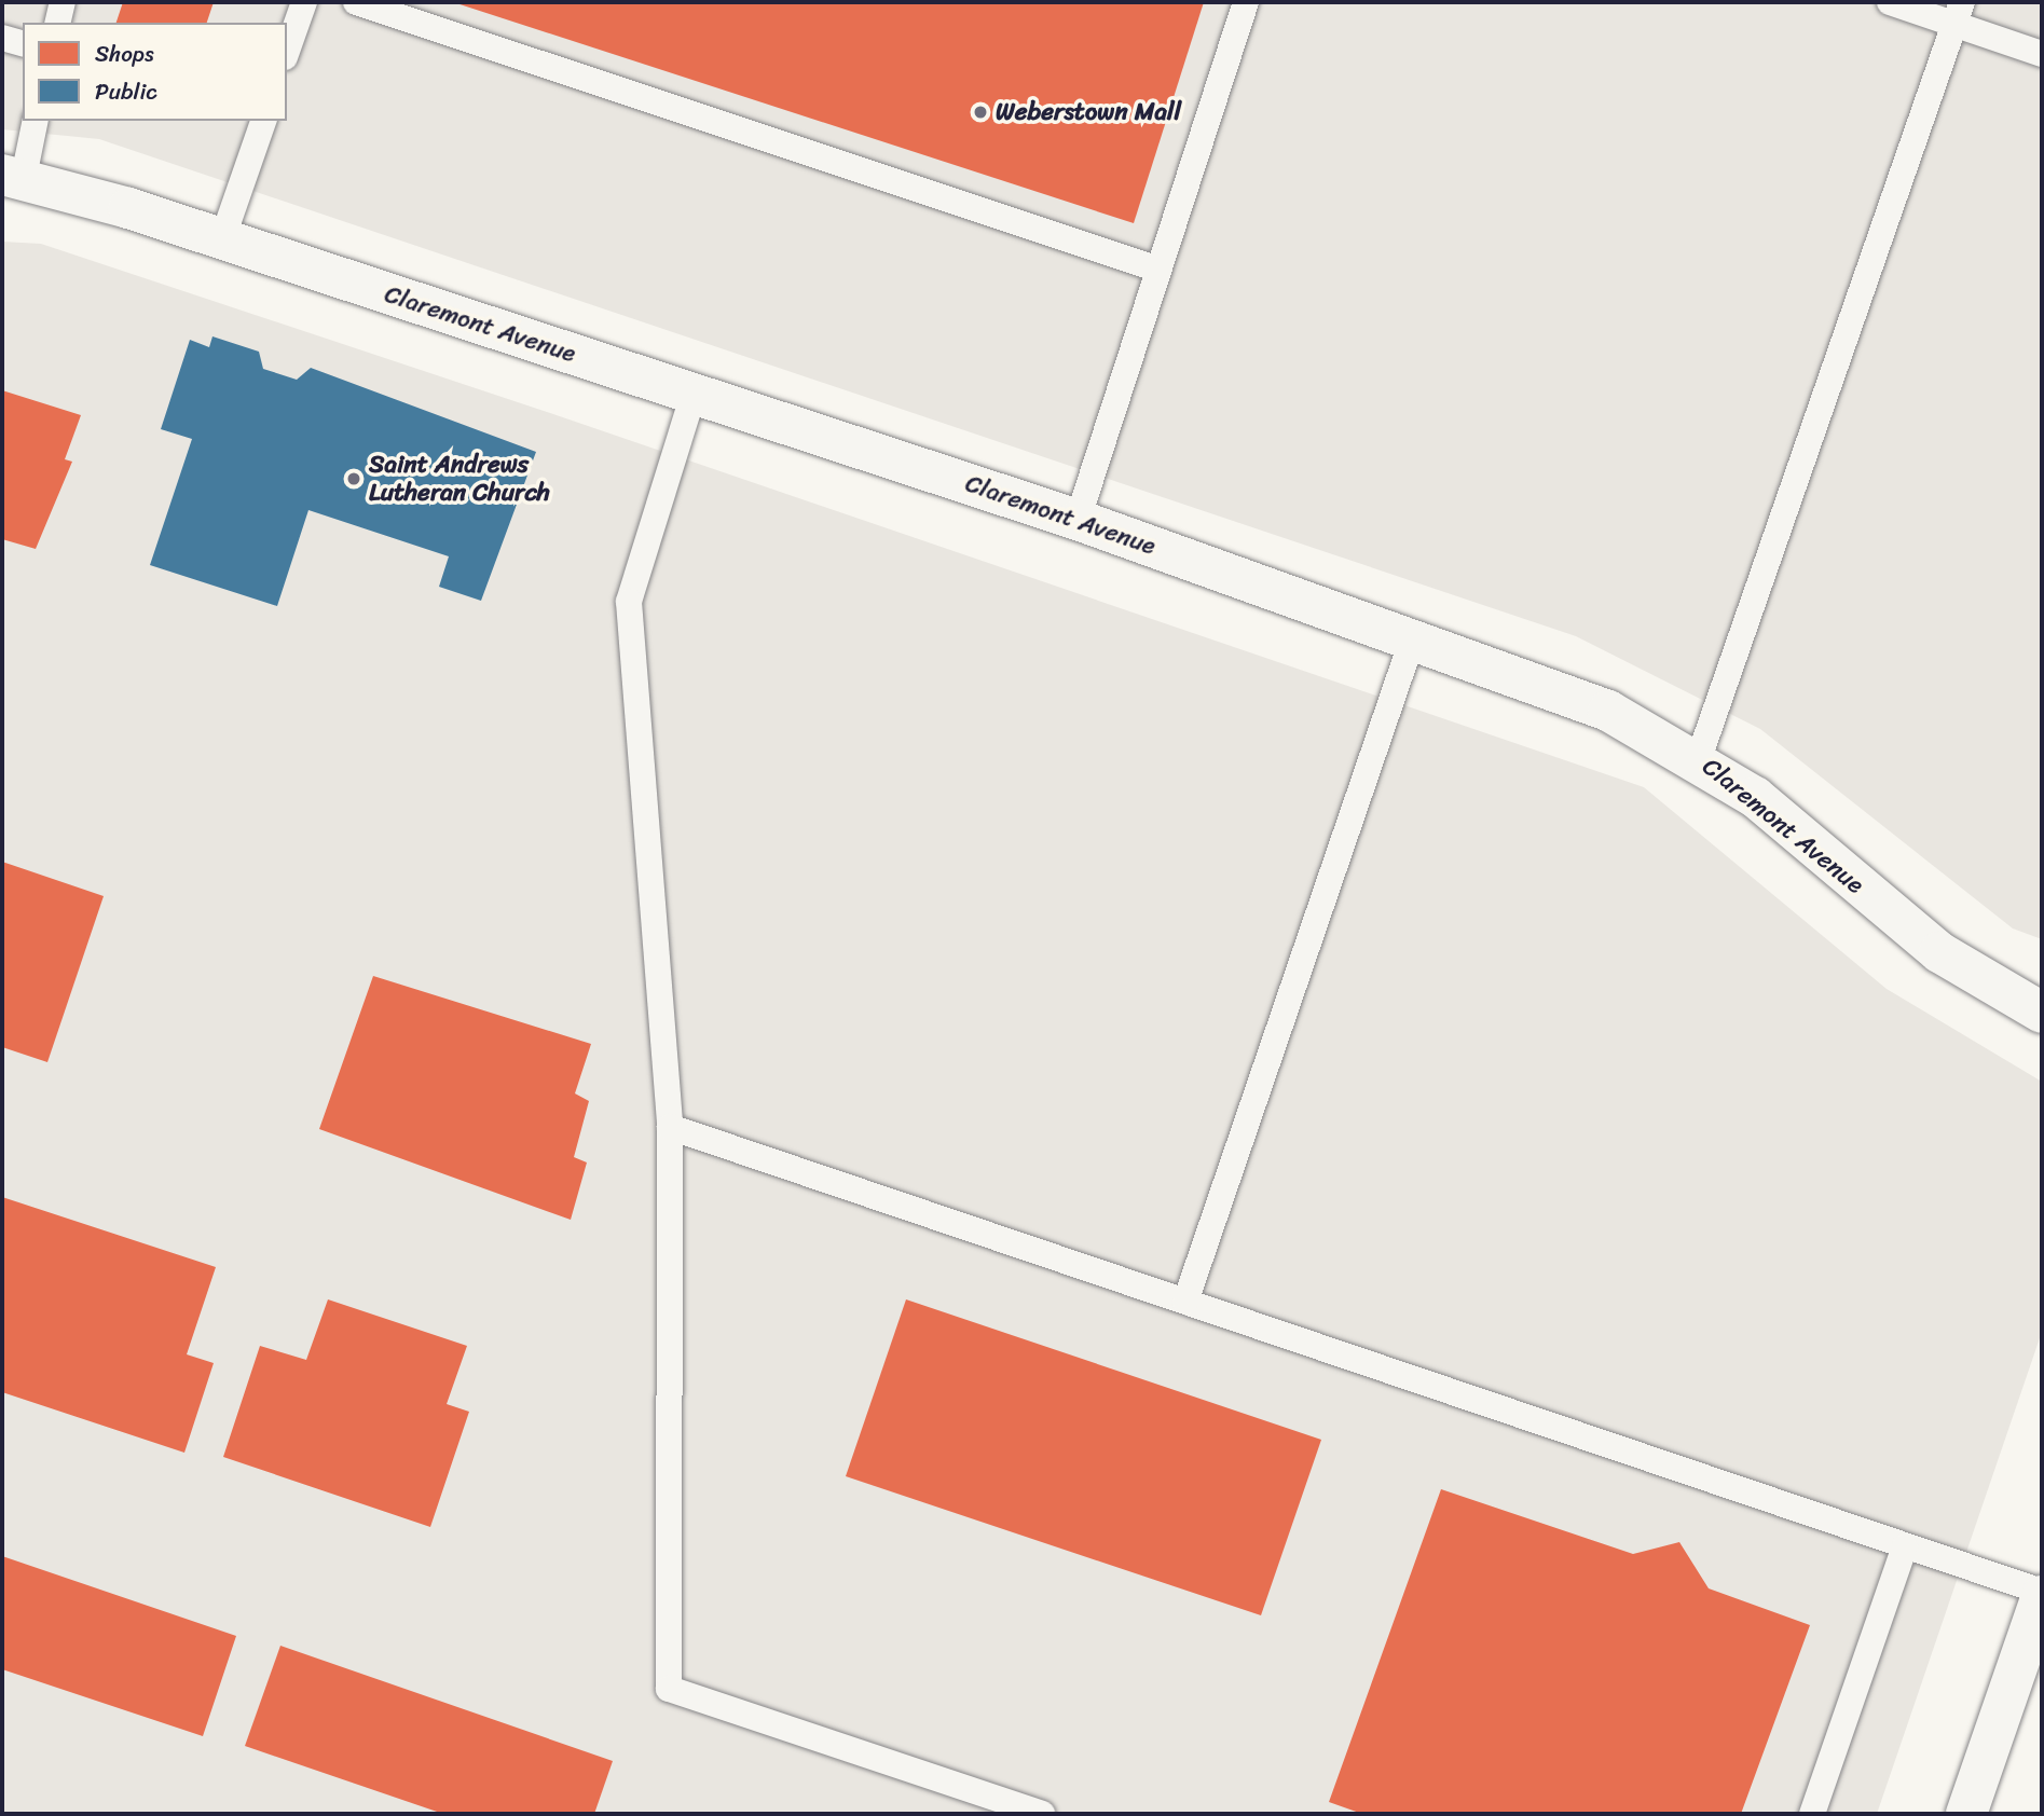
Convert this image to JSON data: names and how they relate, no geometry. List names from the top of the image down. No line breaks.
{"streets":{"street":["Claremont Avenue"]},"places":["Weberstown Mall","Saint Andrews Lutheran Church"],"legend":["Shops","Public"]}
